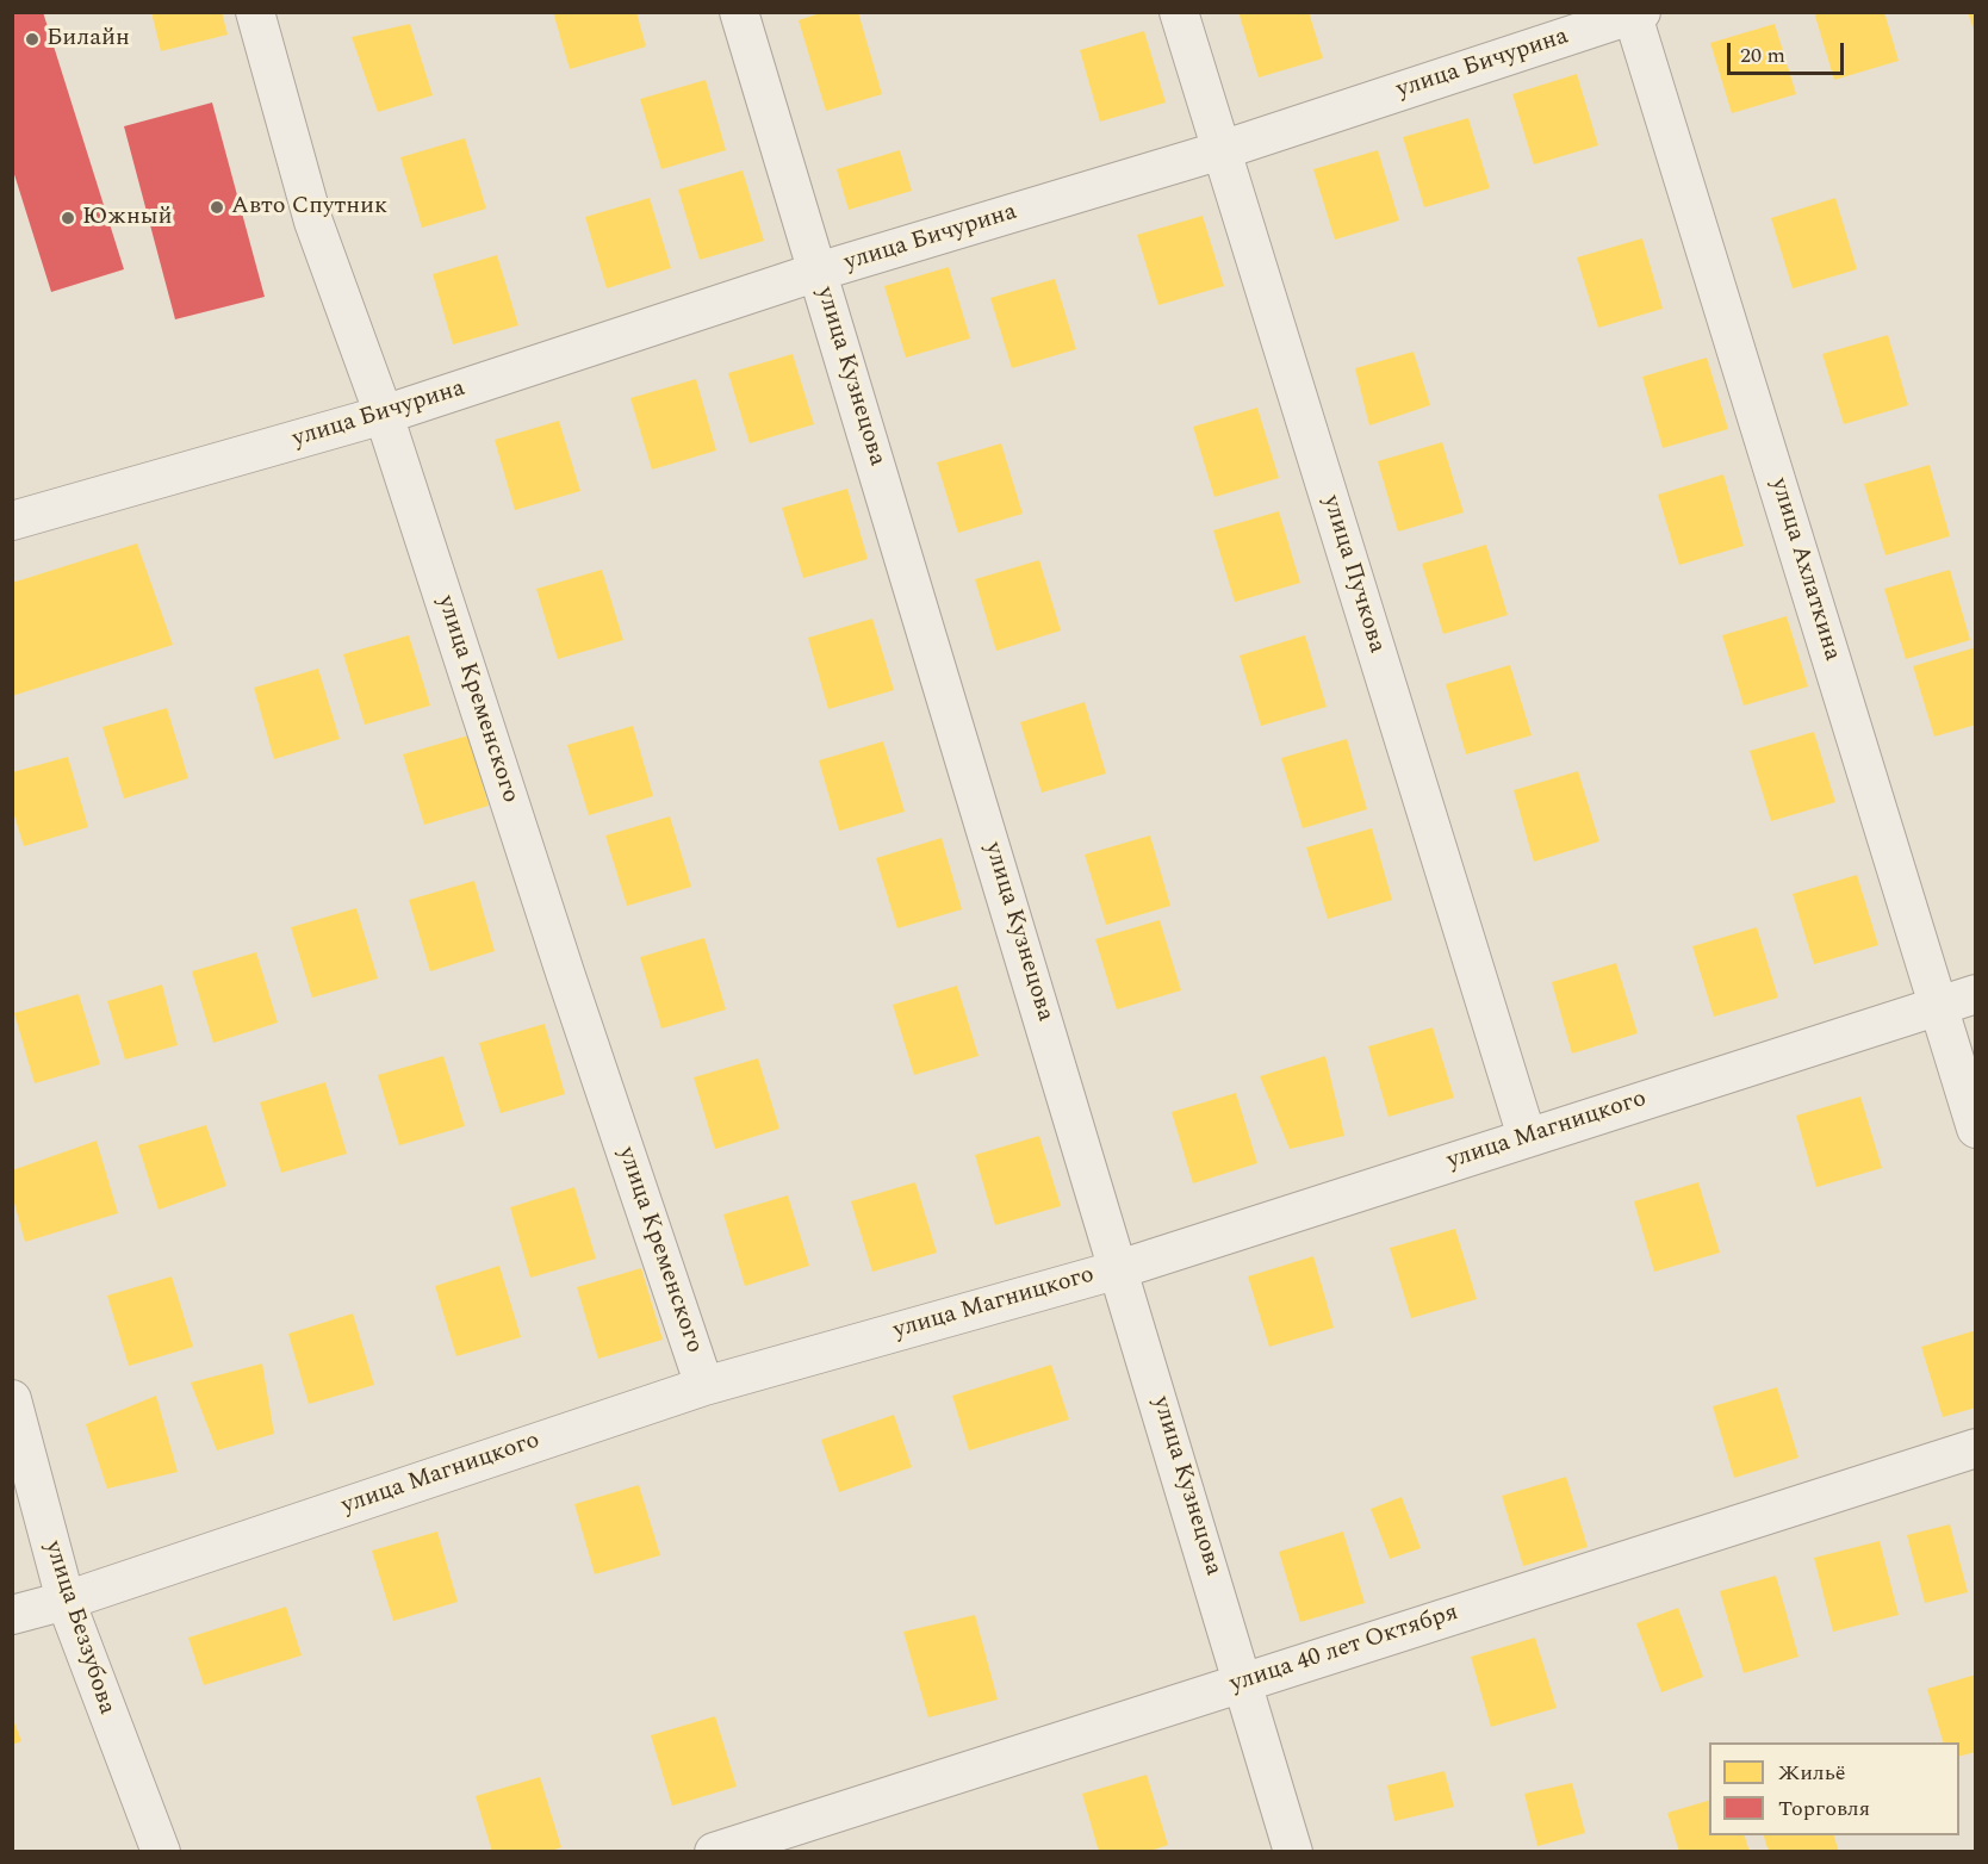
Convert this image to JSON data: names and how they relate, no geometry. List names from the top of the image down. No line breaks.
{"streets":{"street":["улица Бичурина","улица Кузнецова","улица Ахлаткина","улица Пучкова","улица Кременского","улица Магницкого","улица Беззубова","улица 40 лет Октября"]},"crossings":[["улица Бичурина","улица Кузнецова"],["улица Бичурина","улица Ахлаткина"],["улица Бичурина","улица Пучкова"],["улица Бичурина","улица Кременского"],["улица Кузнецова","улица Магницкого"],["улица Кузнецова","улица 40 лет Октября"],["улица Ахлаткина","улица Магницкого"],["улица Пучкова","улица Магницкого"],["улица Кременского","улица Магницкого"],["улица Магницкого","улица Беззубова"]],"places":["Билайн","Авто Спутник","Южный"],"legend":["Жильё","Торговля"],"scale_bar":"20 m"}
